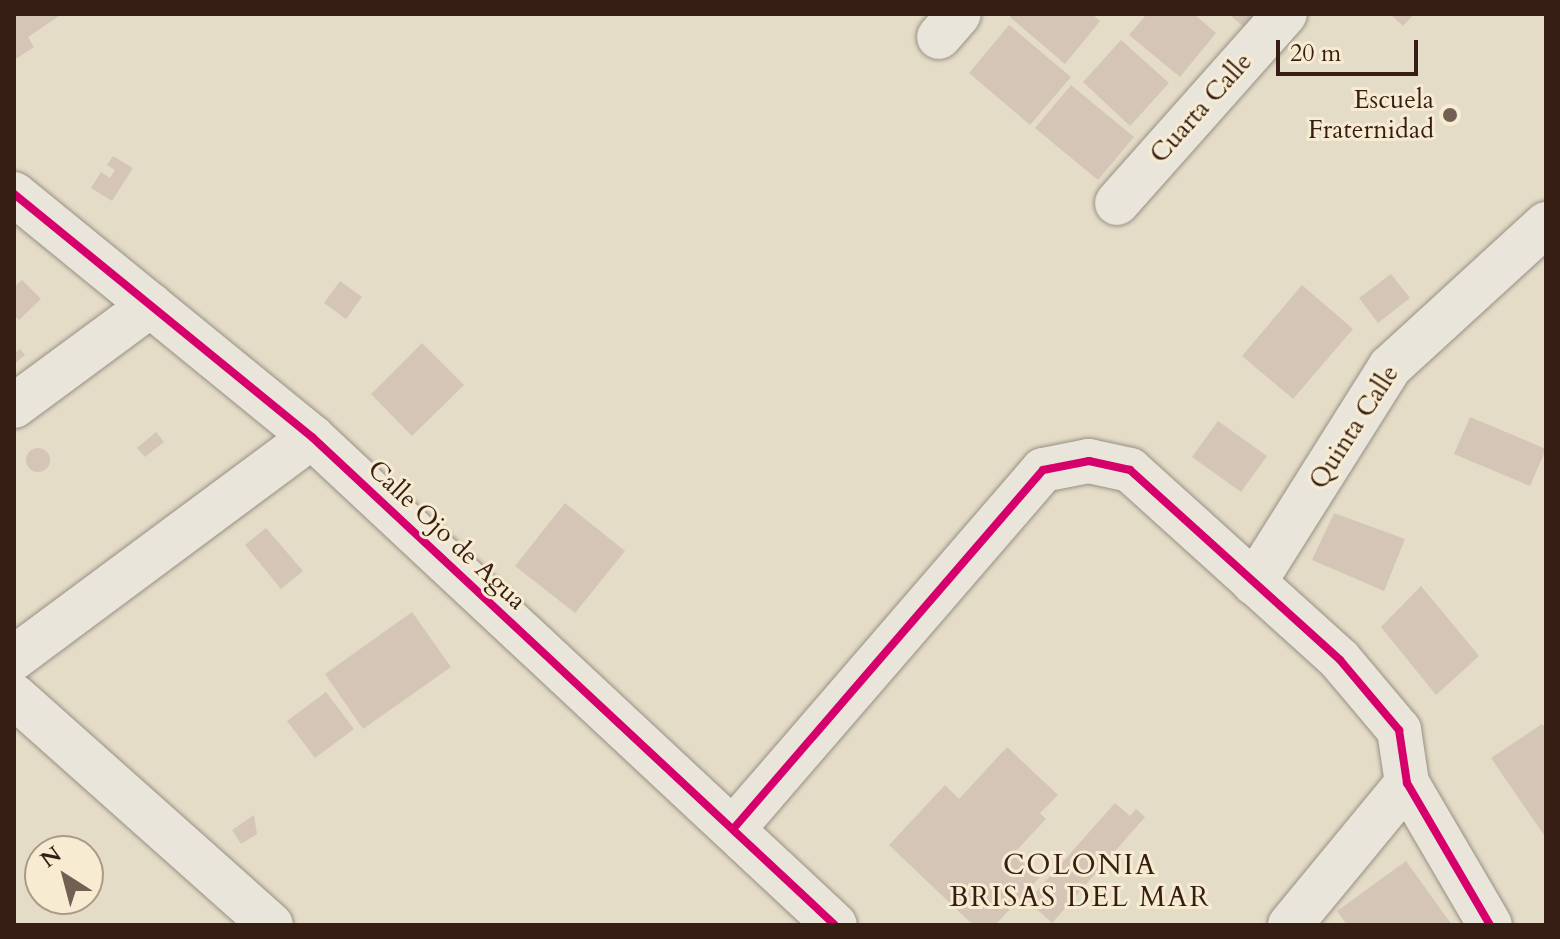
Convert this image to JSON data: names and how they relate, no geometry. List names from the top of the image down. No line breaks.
{"streets":{"street":["Cuarta Calle","Quinta Calle","Calle Ojo de Agua"]},"districts":["COLONIA BRISAS DEL MAR"],"places":["Escuela Fraternidad"],"scale_bar":"20 m","north":"top left"}
